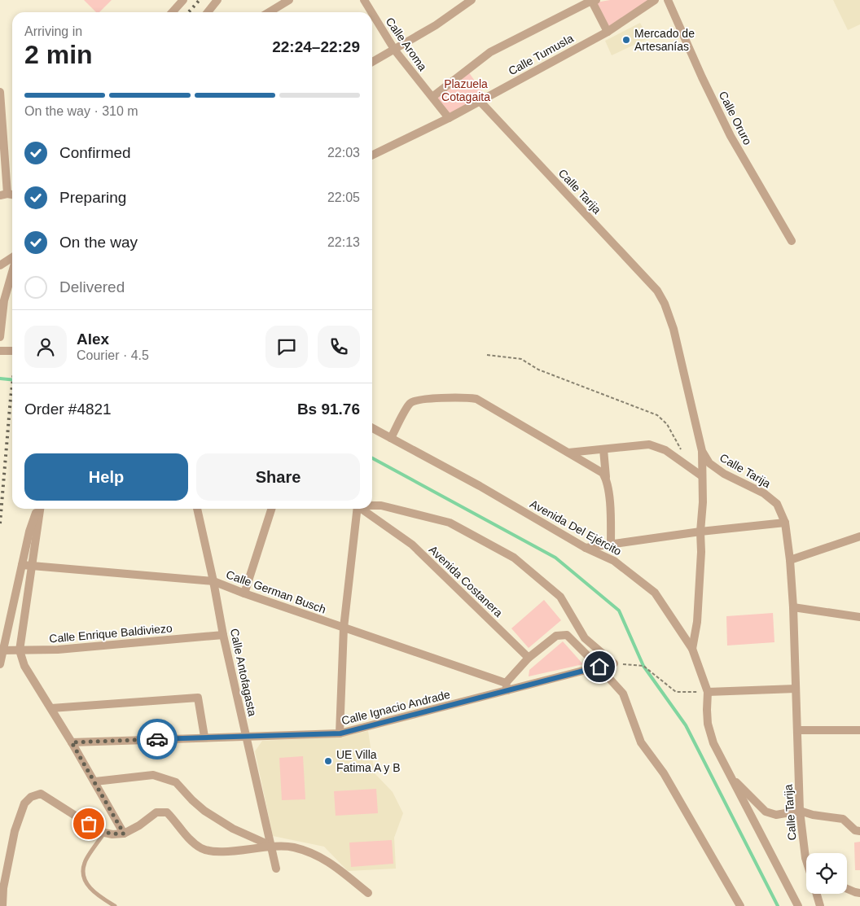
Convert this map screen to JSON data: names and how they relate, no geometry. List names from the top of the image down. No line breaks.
{"streets":{"street":["Calle Aroma","Calle Tumusla","Calle Oruro","Calle Tarija","Avenida Del Ejército","Avenida Costanera","Calle German Busch","Calle Enrique Baldiviezo","Calle Antofagasta","Calle Ignacio Andrade"]},"crossings":[["Calle Aroma","Calle Tumusla"],["Calle Tumusla","Calle Tarija"],["Calle German Busch","Calle Antofagasta"],["Calle German Busch","Calle Ignacio Andrade"],["Calle Enrique Baldiviezo","Calle Antofagasta"],["Calle Antofagasta","Calle Ignacio Andrade"]],"parks":["Plazuela Cotagaita"],"places":["Mercado de Artesanías","UE Villa Fatima A y B"],"page":{"heading":["2 min","Arriving in","22:24–22:29"],"panel":["Alex","Courier · 4.5","Order #4821","Bs 91.76"],"bar":"On the way · 310 m","list":[["Confirmed","22:03"],["Preparing","22:05"],["On the way","22:13"],"Delivered"],"buttons":["Help","Share"]}}
